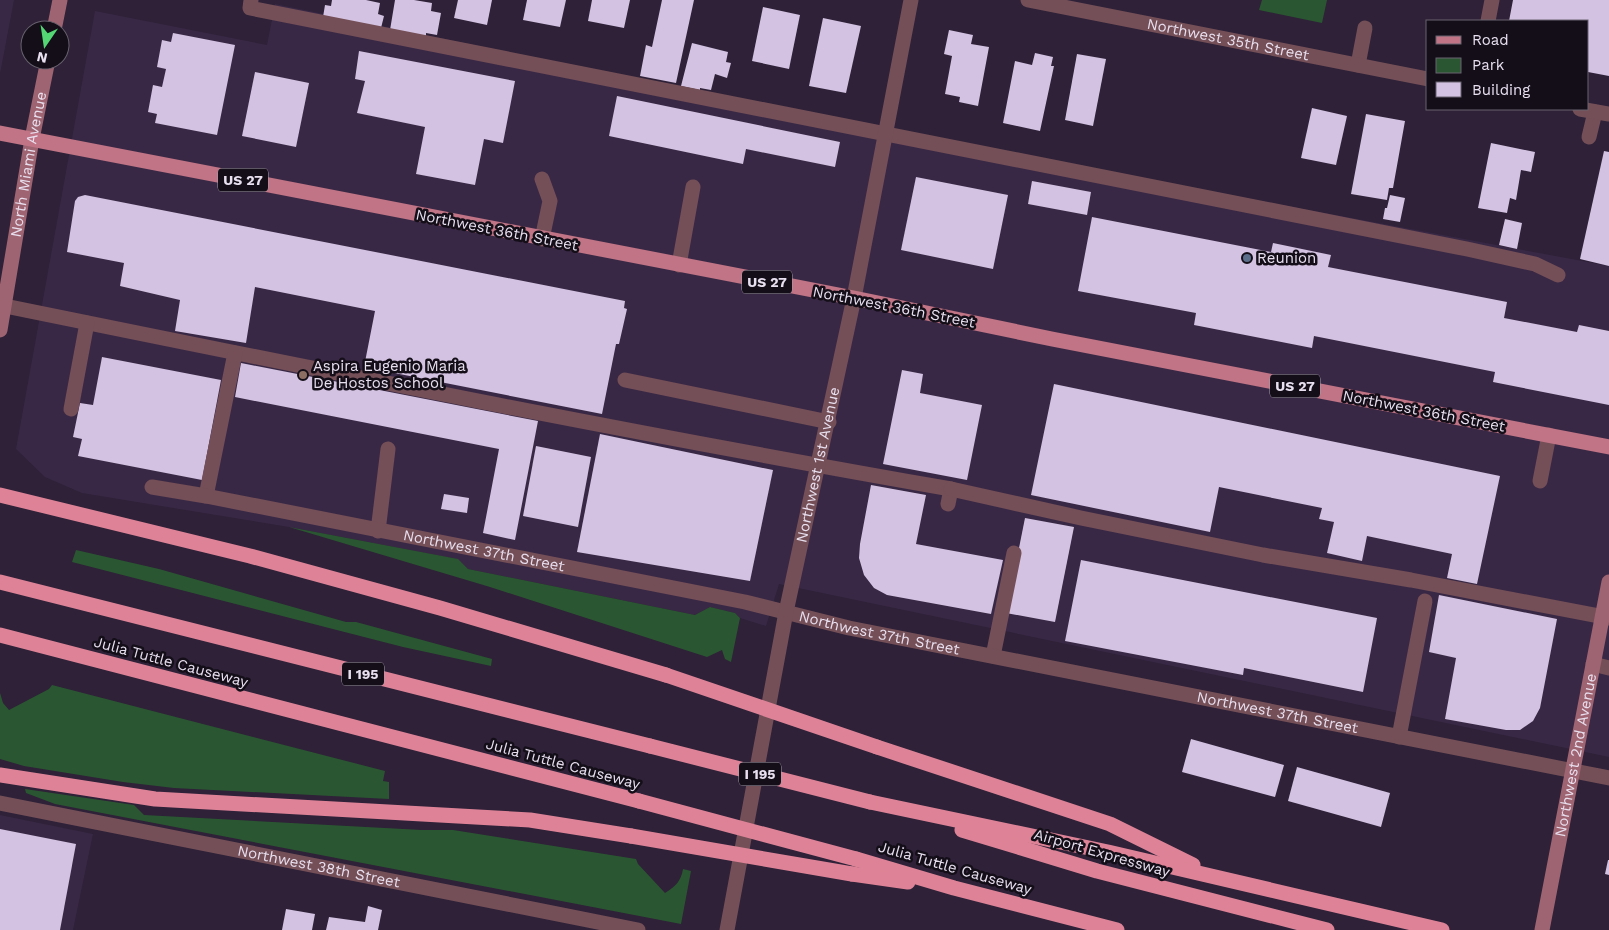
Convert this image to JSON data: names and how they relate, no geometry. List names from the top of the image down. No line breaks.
{"streets":{"highway":["Julia Tuttle Causeway","I 195","Airport Expressway"],"main road":["US 27","Northwest 36th Street"],"street":["Northwest 35th Street","North Miami Avenue","Northwest 1st Avenue","Northwest 37th Street","Northwest 2nd Avenue","Northwest 38th Street"]},"crossings":[["North Miami Avenue","US 27"],["North Miami Avenue","Northwest 36th Street"],["US 27","Northwest 36th Street"],["Northwest 36th Street","Northwest 1st Avenue"],["Northwest 1st Avenue","Northwest 37th Street"],["Northwest 37th Street","Northwest 2nd Avenue"],["I 195","Airport Expressway"]],"places":["Reunion","Aspira Eugenio Maria De Hostos School"],"legend":["Road","Park","Building"],"north":"bottom"}
